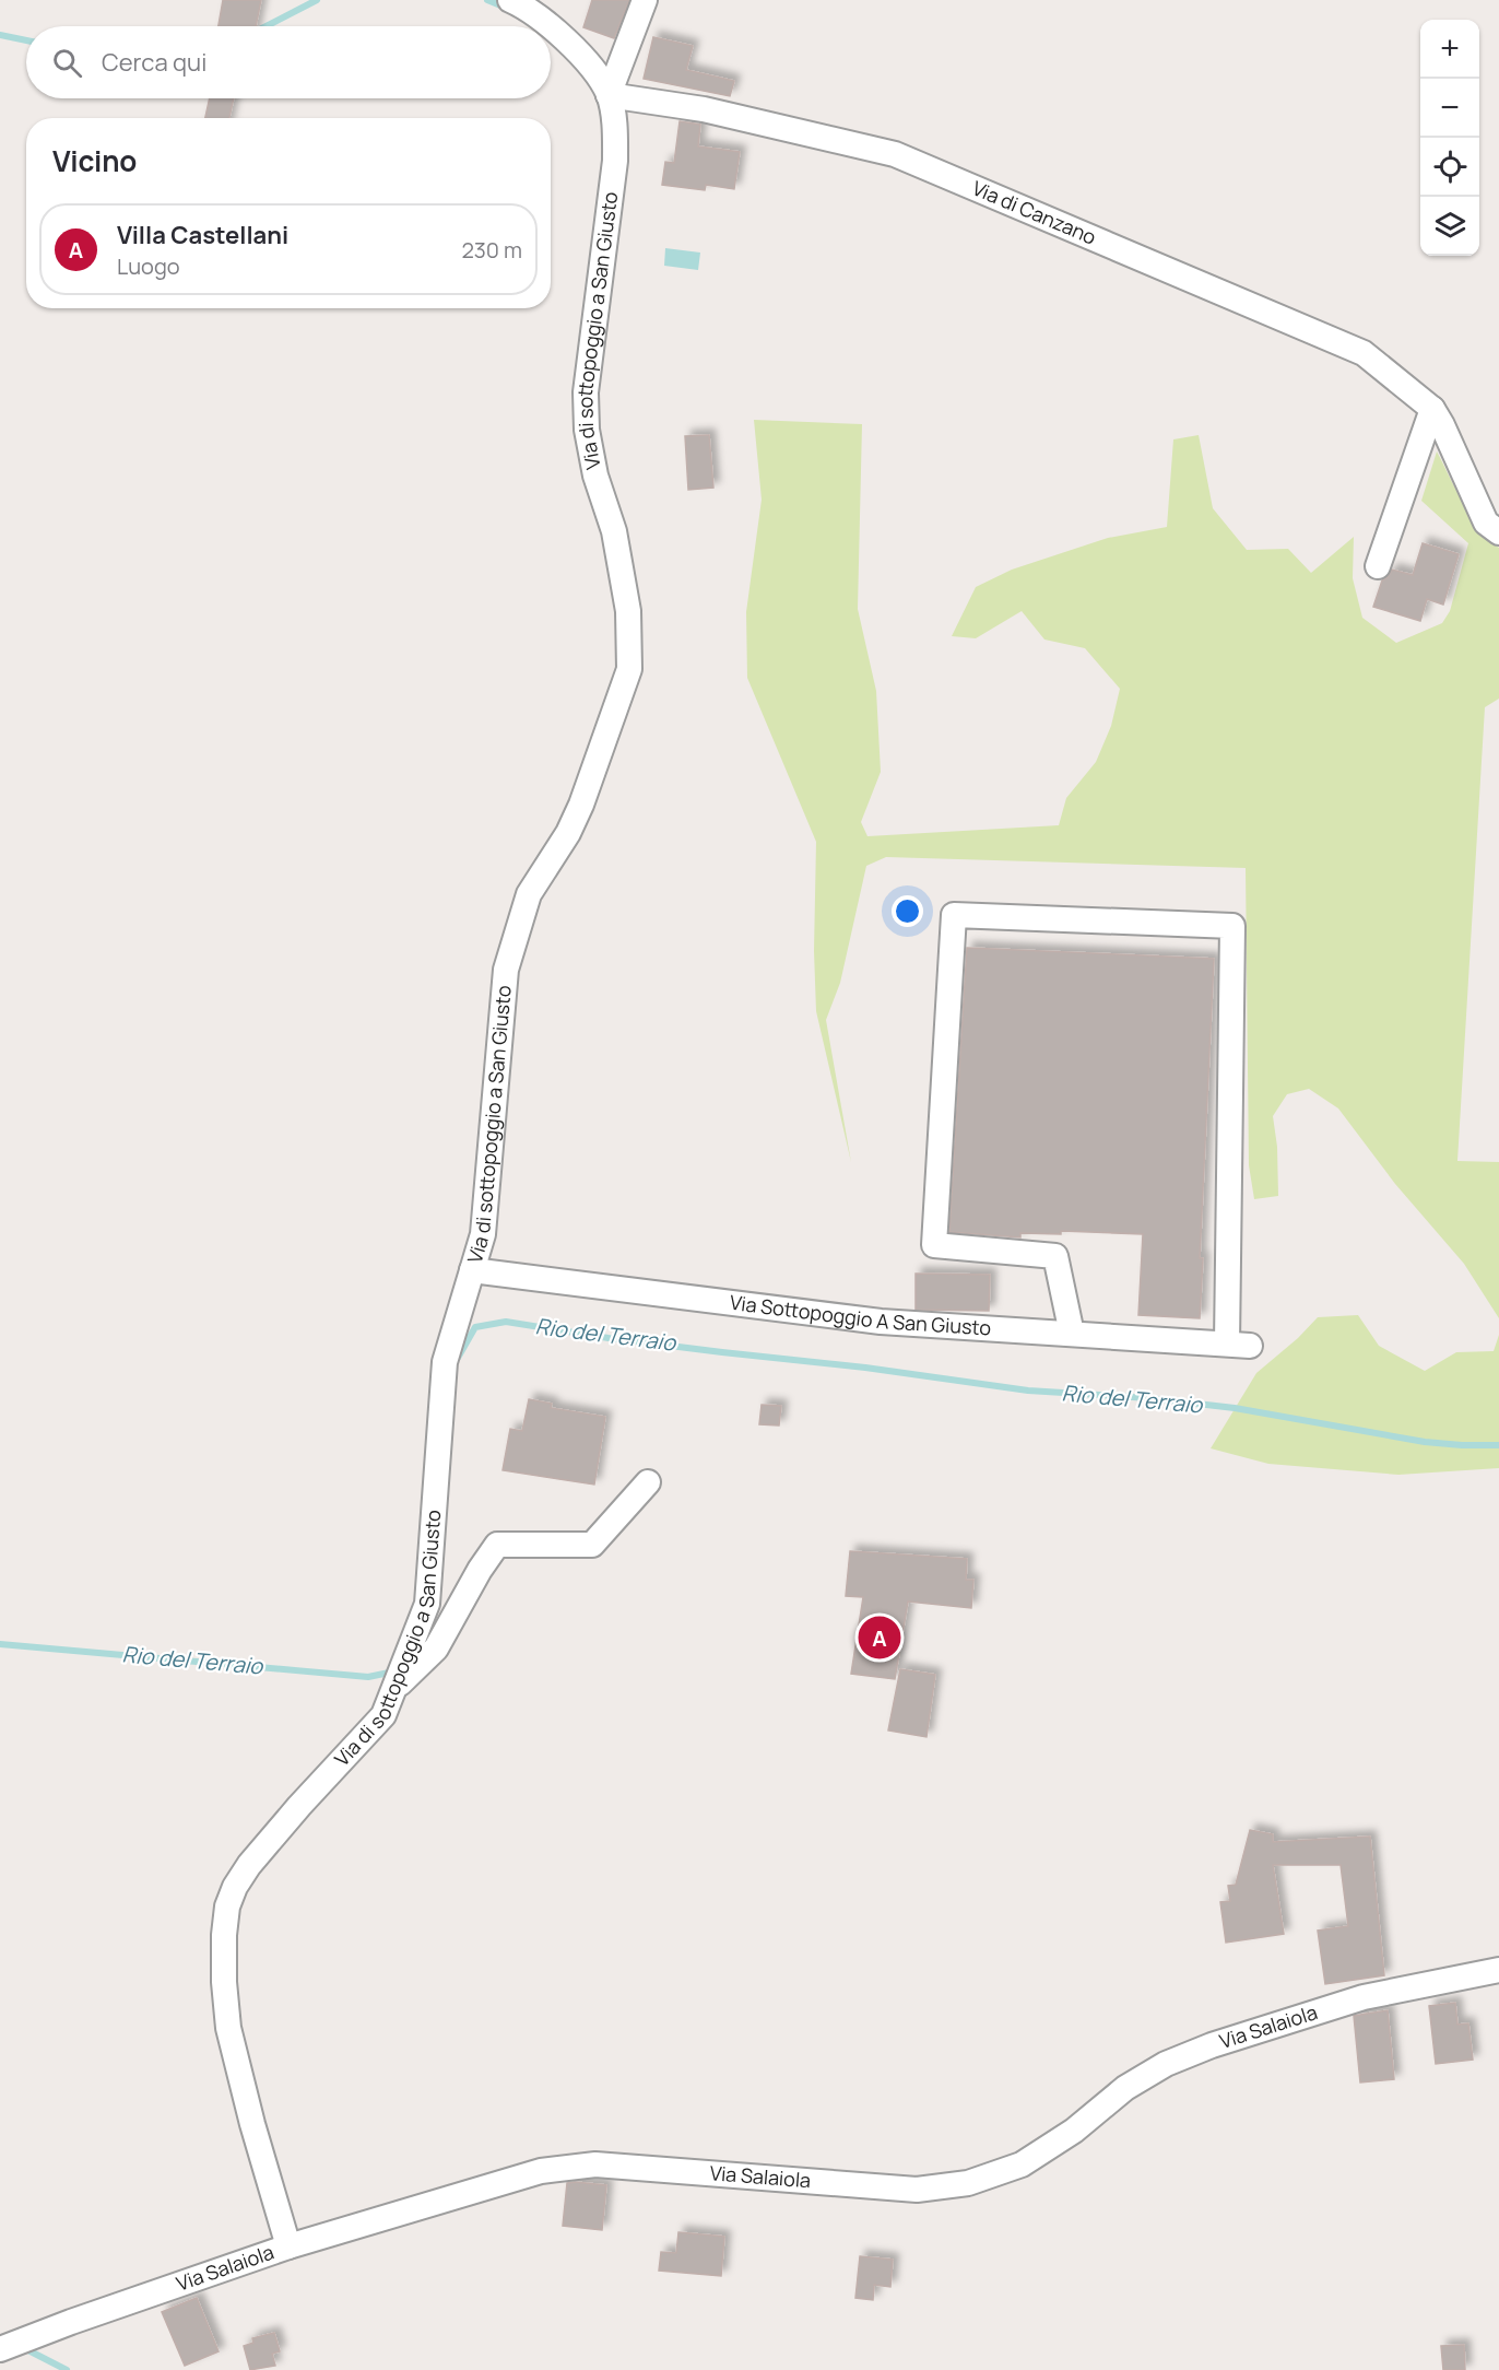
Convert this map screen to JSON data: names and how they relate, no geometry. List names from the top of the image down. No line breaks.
{"streets":{"street":["Via di Canzano","Via di sottopoggio a San Giusto","Via Sottopoggio A San Giusto","Via Salaiola"]},"crossings":[["Via di Canzano","Via di sottopoggio a San Giusto"],["Via di sottopoggio a San Giusto","Via Sottopoggio A San Giusto"],["Via di sottopoggio a San Giusto","Via Salaiola"]],"water":["Rio del Terraio"],"page":{"map_buttons":["+","−"],"search":"Cerca qui","heading":"Vicino","list":[{"mark":"A","name":"Villa Castellani","note":"Luogo","value":"230 m"}],"pins":"A"}}
